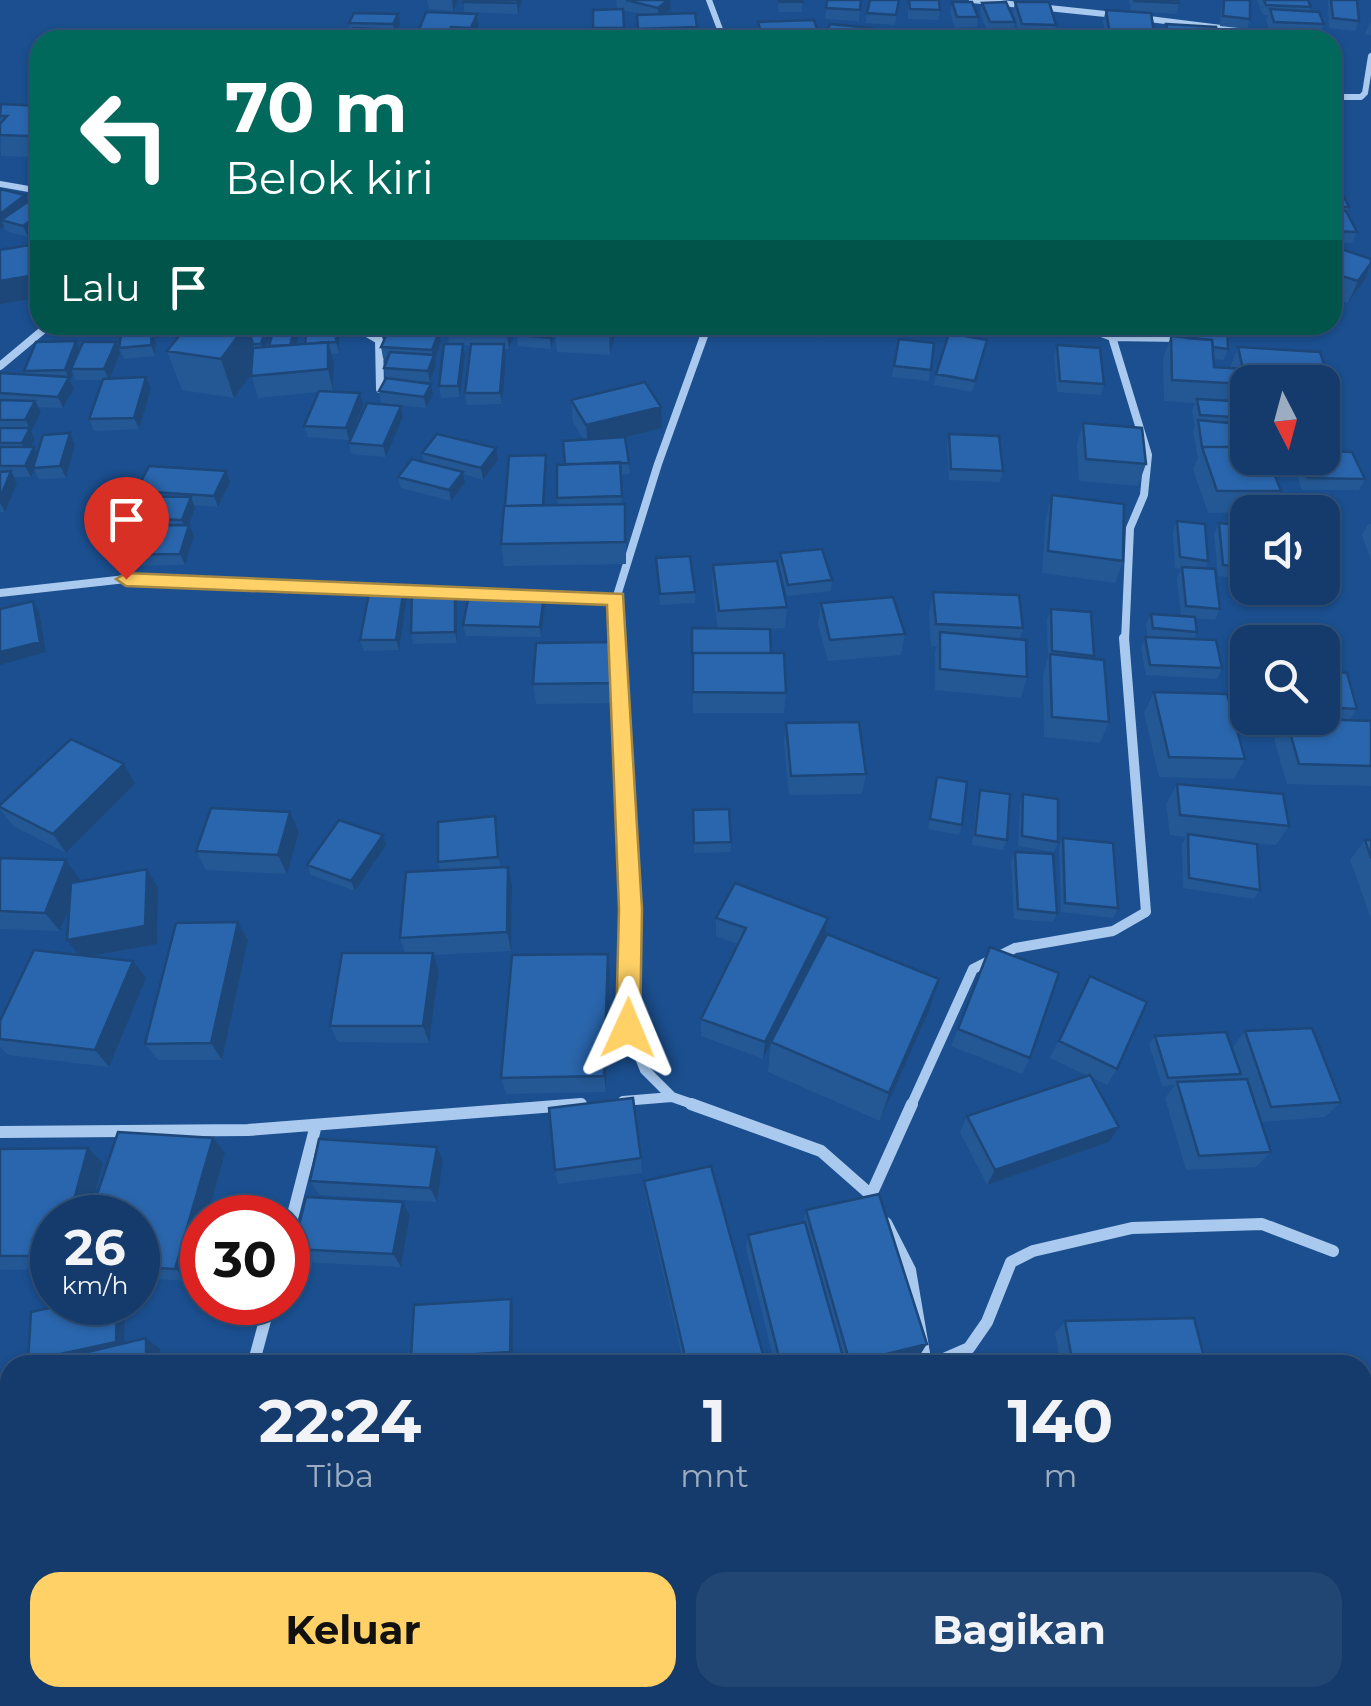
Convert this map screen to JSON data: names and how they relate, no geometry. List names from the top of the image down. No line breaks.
{"north":"bottom","page":{"turn":["70 m","Belok kiri"],"then":"Lalu","speed":"26 km/h","limit":"30","eta":["22:24","Tiba","1","mnt","140","m"],"buttons":["Keluar","Bagikan"]}}
